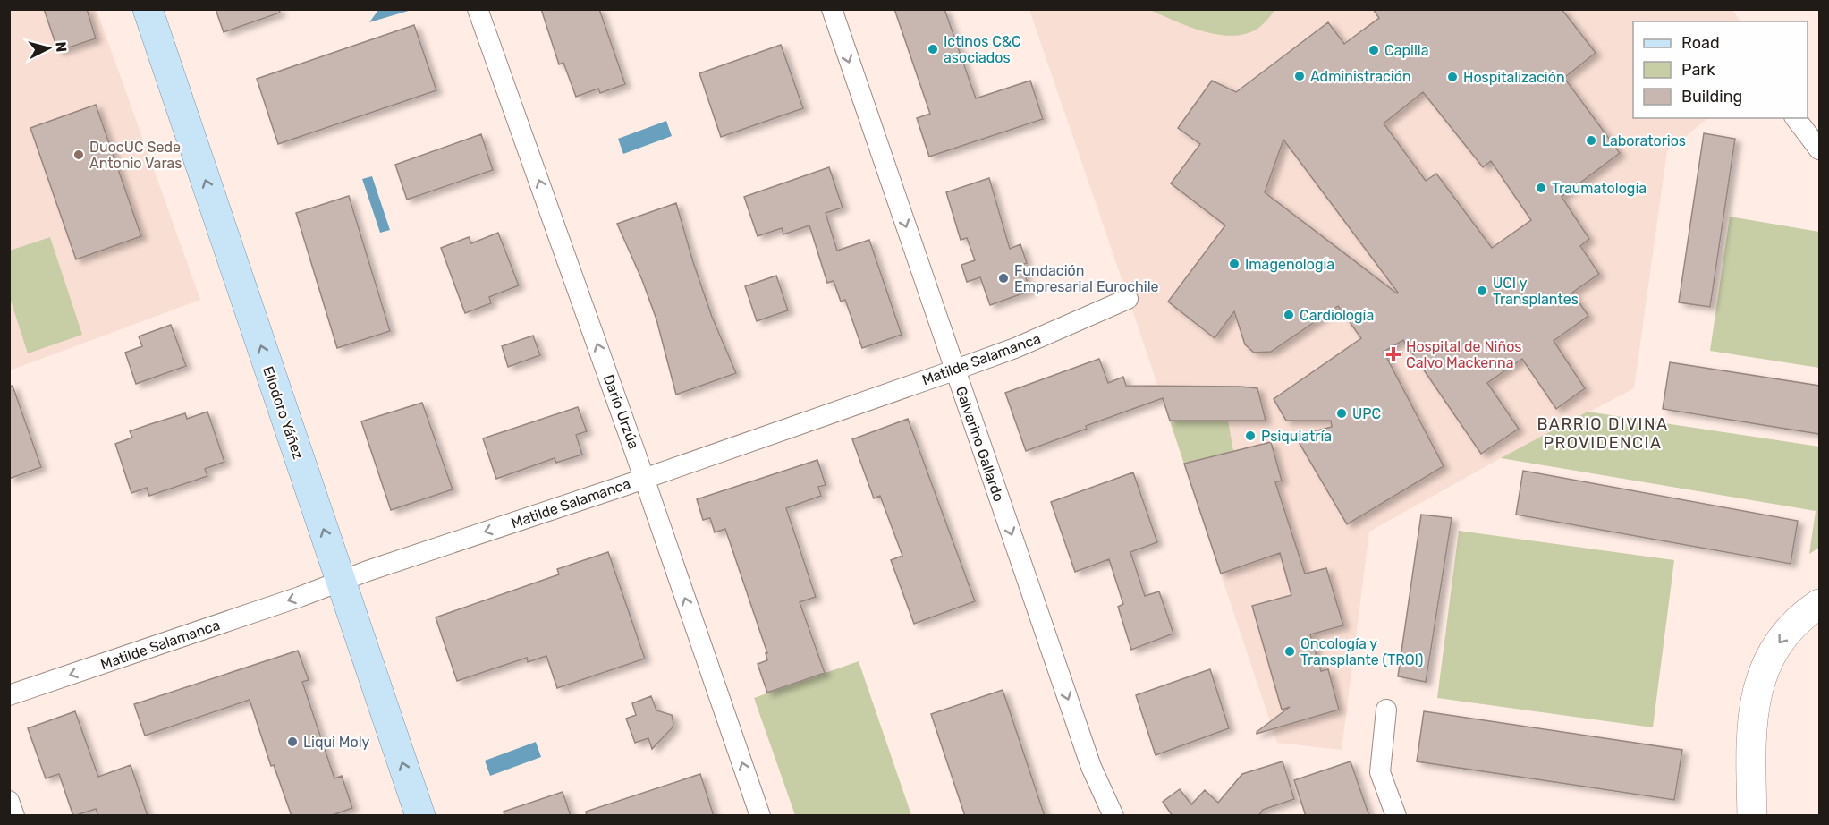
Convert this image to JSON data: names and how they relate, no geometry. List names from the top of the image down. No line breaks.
{"streets":{"main road":["Eliodoro Yáñez"],"street":["Matilde Salamanca","Darío Urzúa","Galvarino Gallardo"]},"crossings":[["Matilde Salamanca","Darío Urzúa"],["Matilde Salamanca","Eliodoro Yáñez"],["Matilde Salamanca","Galvarino Gallardo"]],"one_way":["Matilde Salamanca","Darío Urzúa","Eliodoro Yáñez","Galvarino Gallardo"],"districts":["BARRIO DIVINA PROVIDENCIA"],"places":{"other":["Ictinos C&C asociados","Capilla","Administración","Hospitalización","Laboratorios","DuocUC Sede Antonio Varas","Traumatología","Imagenología","Fundación Empresarial Eurochile","UCI y Transplantes","Cardiología","UPC","Psiquiatría","Oncología y Transplante (TROI)","Liqui Moly"],"health":["Hospital de Niños Calvo Mackenna"]},"legend":["Road","Park","Building"],"north":"right"}
